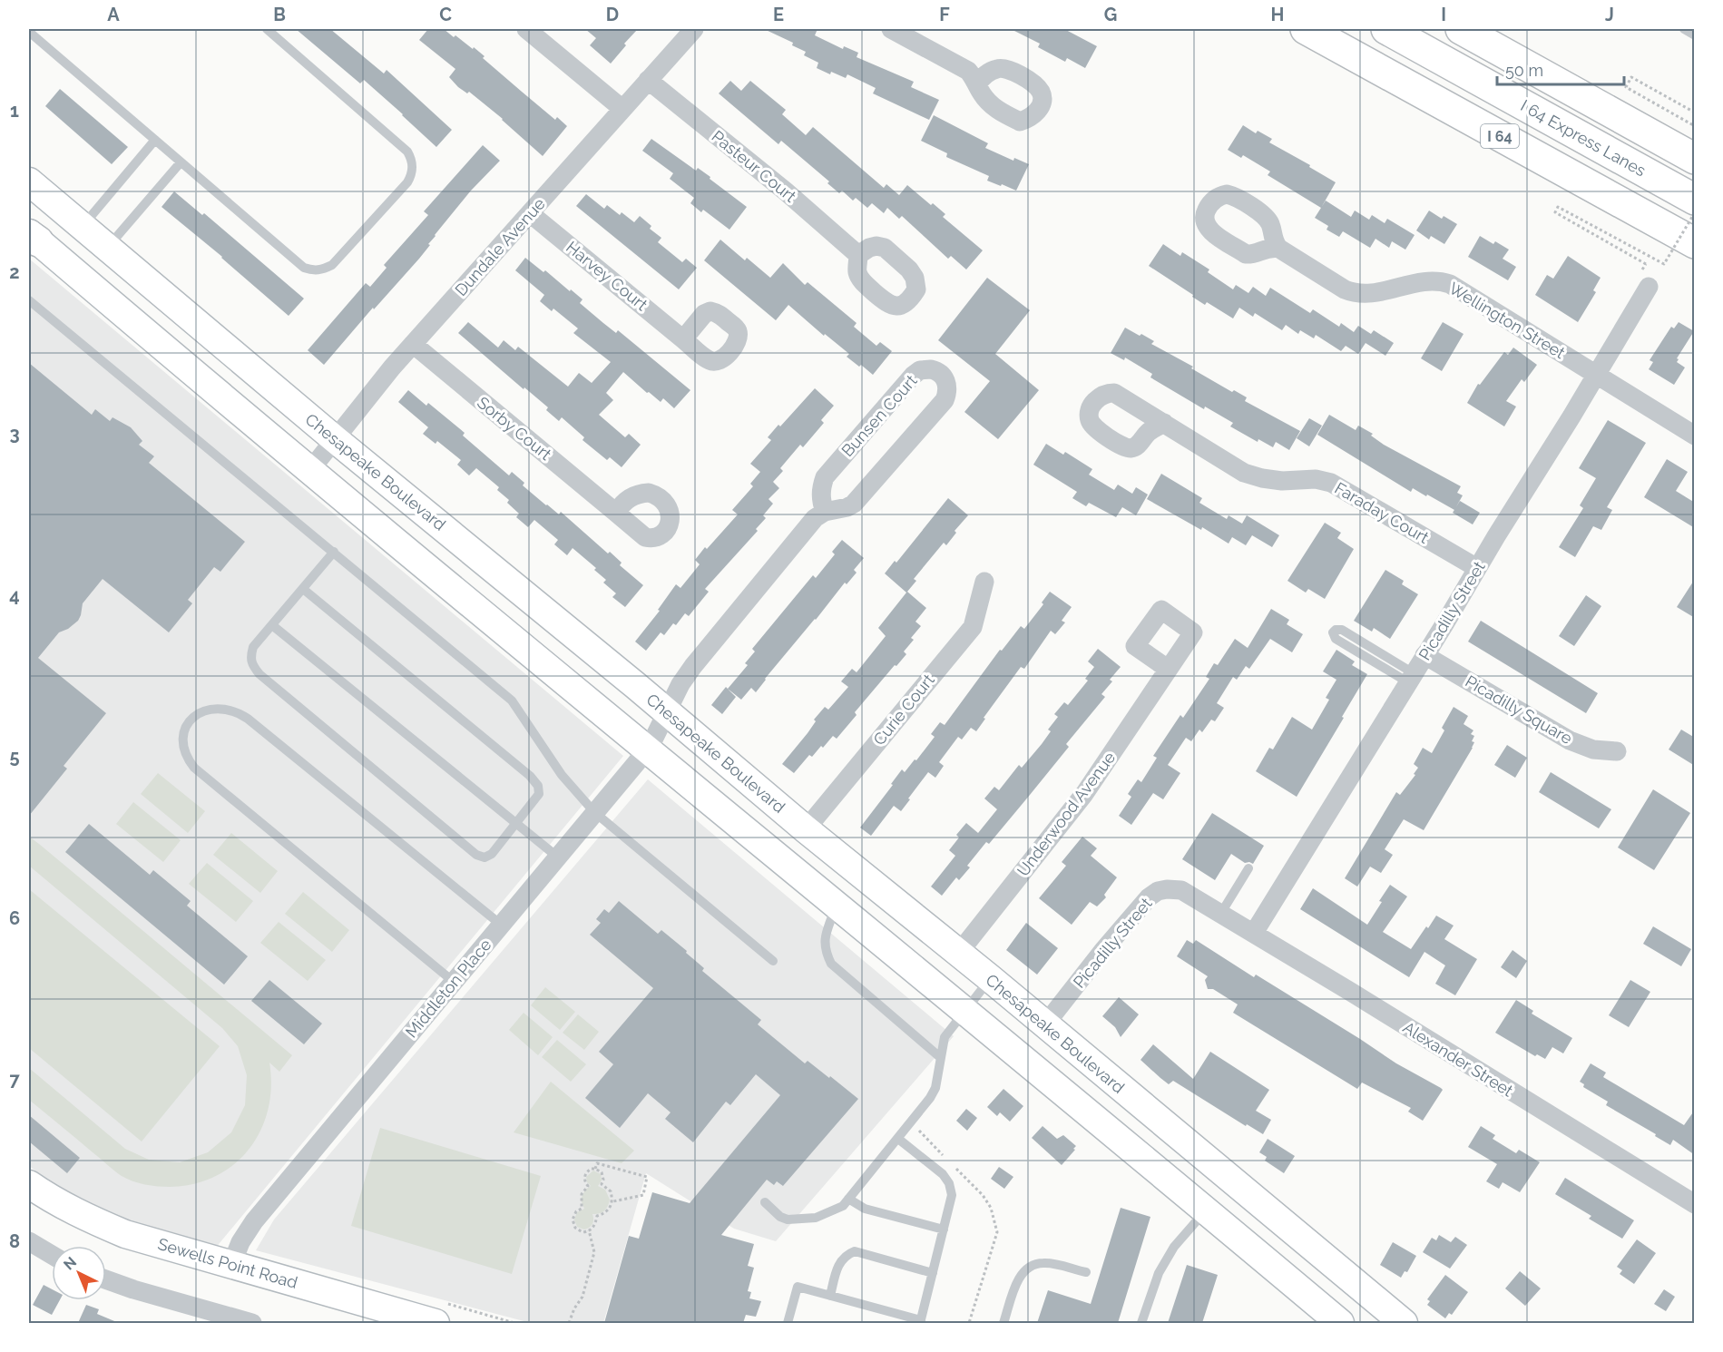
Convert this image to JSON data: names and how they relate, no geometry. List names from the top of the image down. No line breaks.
{"streets":{"highway":["I 64","I 64 Express Lanes"],"main road":["Chesapeake Boulevard","Sewells Point Road"],"street":["Pasteur Court","Dundale Avenue","Harvey Court","Wellington Street","Bunsen Court","Sorby Court","Faraday Court","Picadilly Street","Curie Court","Picadilly Square","Underwood Avenue","Middleton Place","Alexander Street"]},"crossings":[["Pasteur Court","Dundale Avenue"],["Dundale Avenue","Harvey Court"],["Dundale Avenue","Sorby Court"],["Dundale Avenue","Chesapeake Boulevard"],["Wellington Street","Picadilly Street"],["Bunsen Court","Chesapeake Boulevard"],["Bunsen Court","Middleton Place"],["Chesapeake Boulevard","Picadilly Street"],["Chesapeake Boulevard","Curie Court"],["Chesapeake Boulevard","Underwood Avenue"],["Chesapeake Boulevard","Middleton Place"],["Faraday Court","Picadilly Street"],["Picadilly Street","Picadilly Square"],["Picadilly Street","Alexander Street"],["Middleton Place","Sewells Point Road"]],"scale_bar":"50 m","north":"top left","grid":{"columns":["A","B","C","D","E","F","G","H","I","J"],"rows":["1","2","3","4","5","6","7","8"]}}
